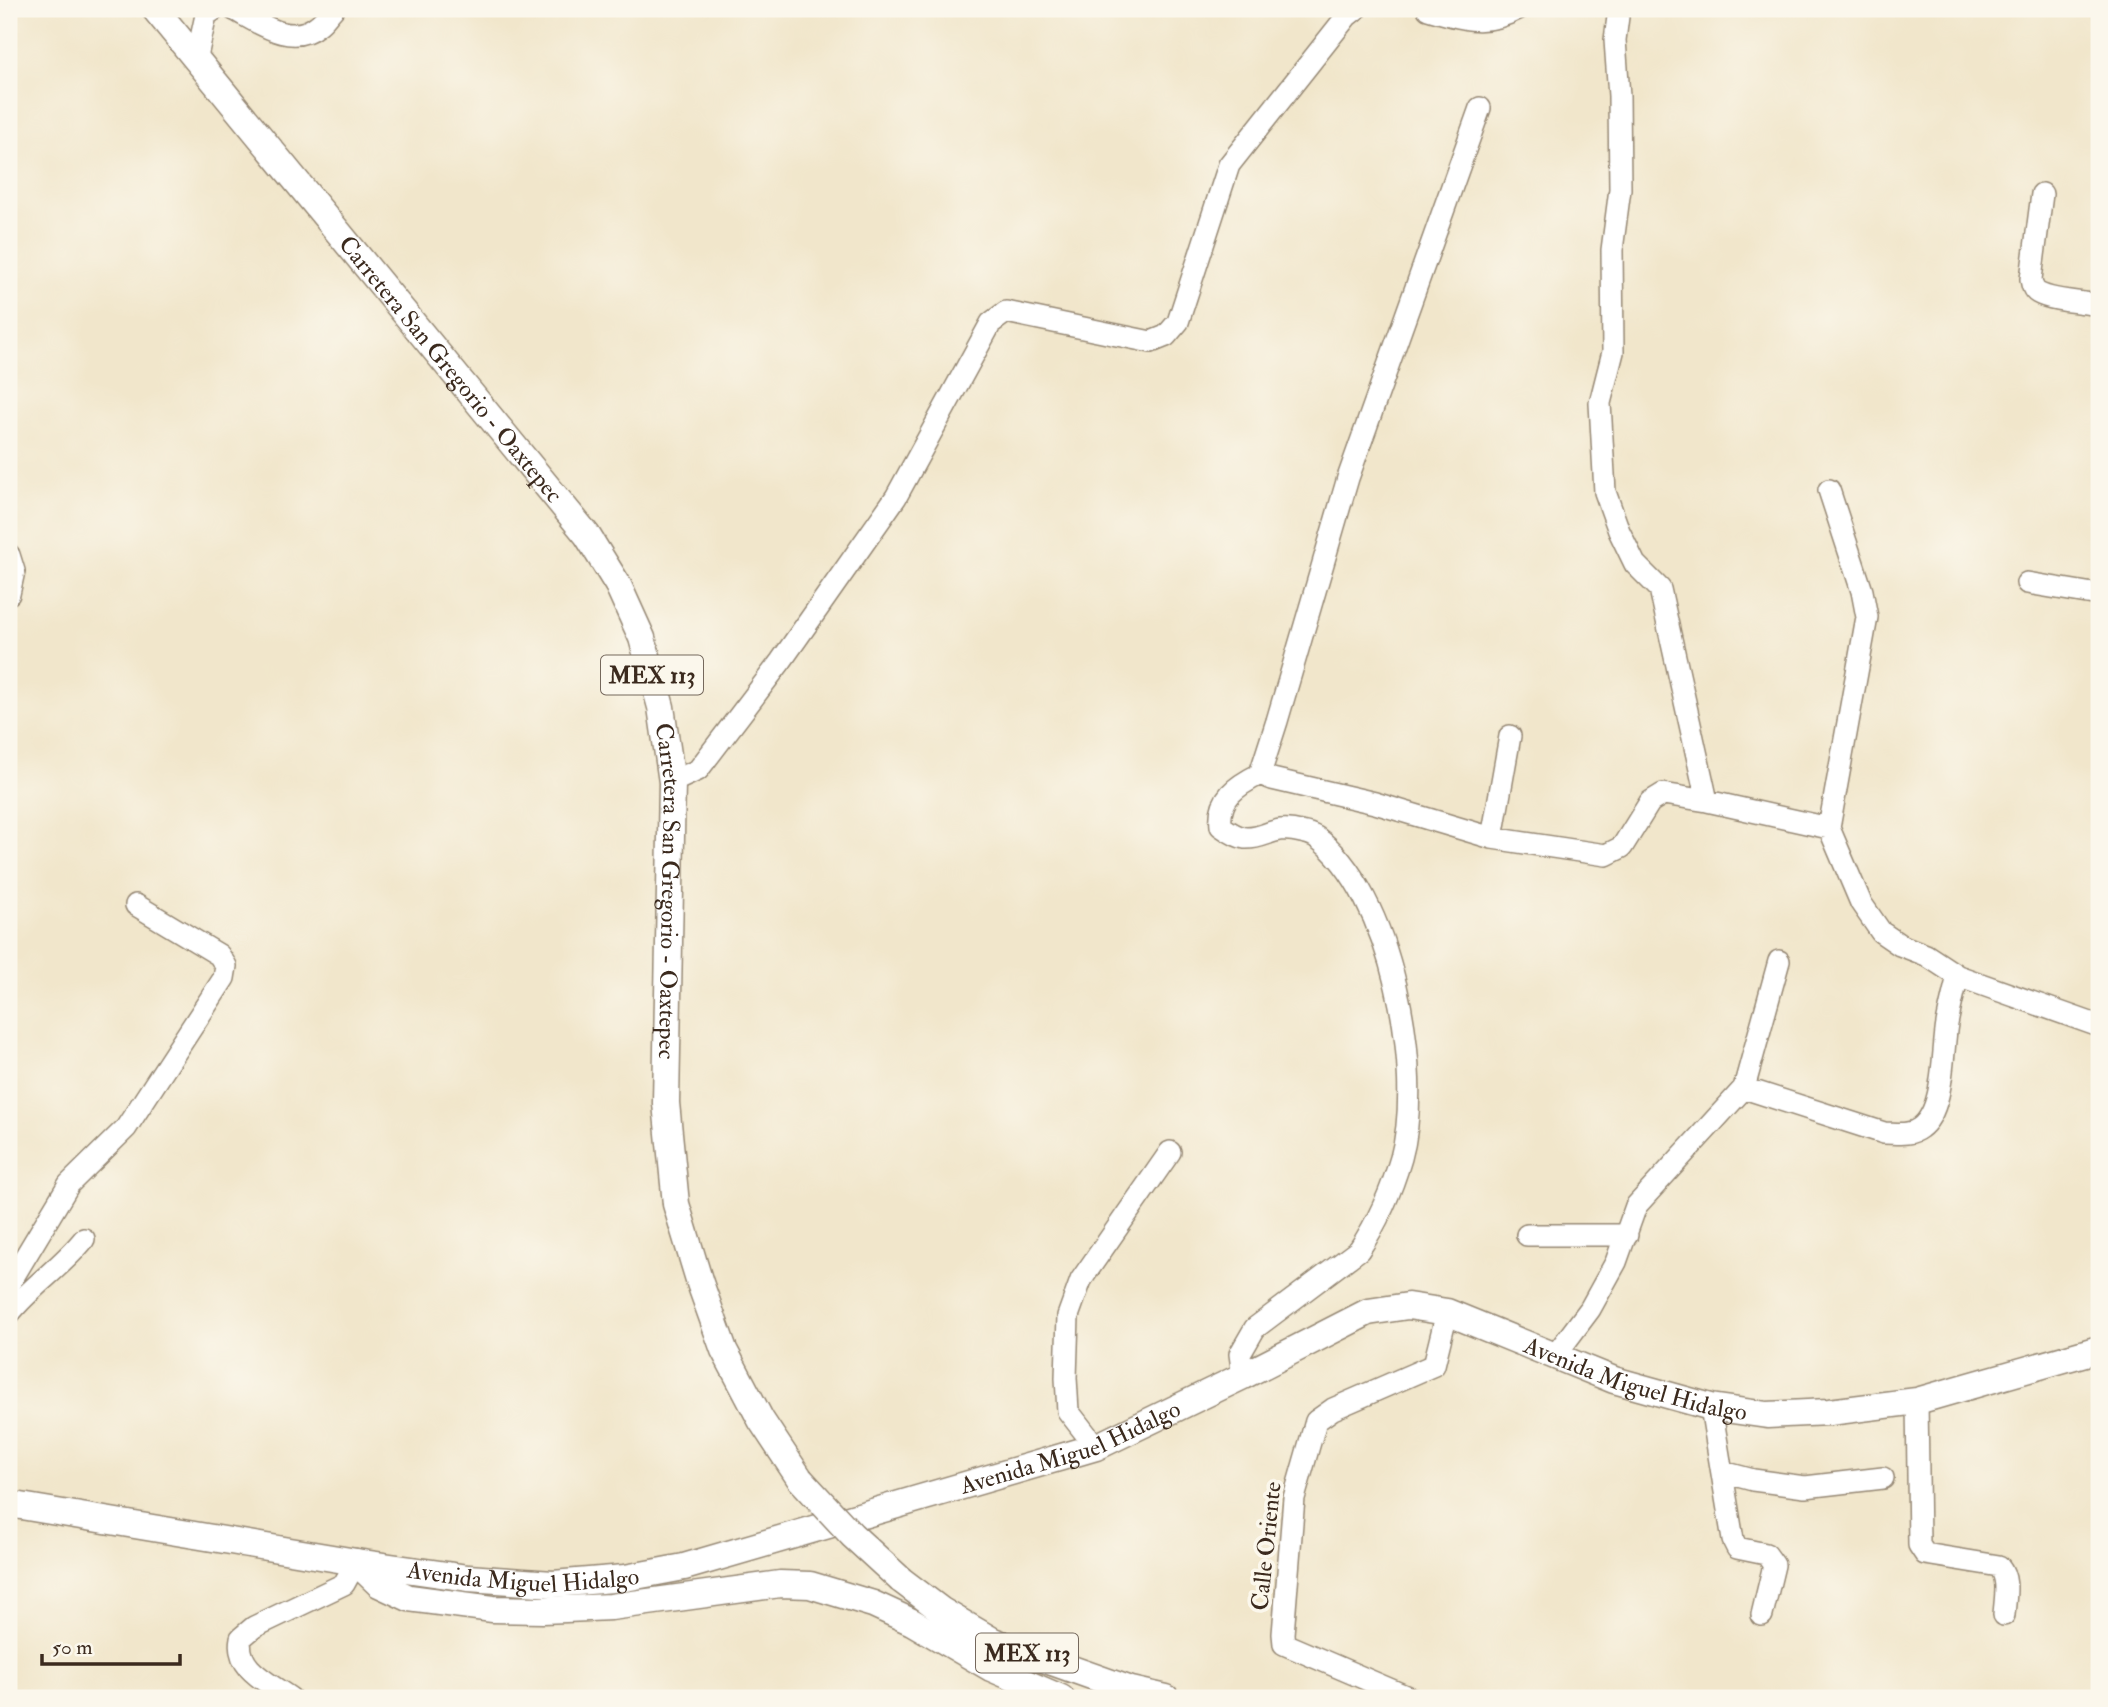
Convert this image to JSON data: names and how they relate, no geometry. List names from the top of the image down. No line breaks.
{"streets":{"main road":["Carretera San Gregorio - Oaxtepec","MEX 113","Avenida Miguel Hidalgo"],"street":["Calle Oriente"]},"crossings":[["Avenida Miguel Hidalgo","Calle Oriente"]],"scale_bar":"50 m"}
